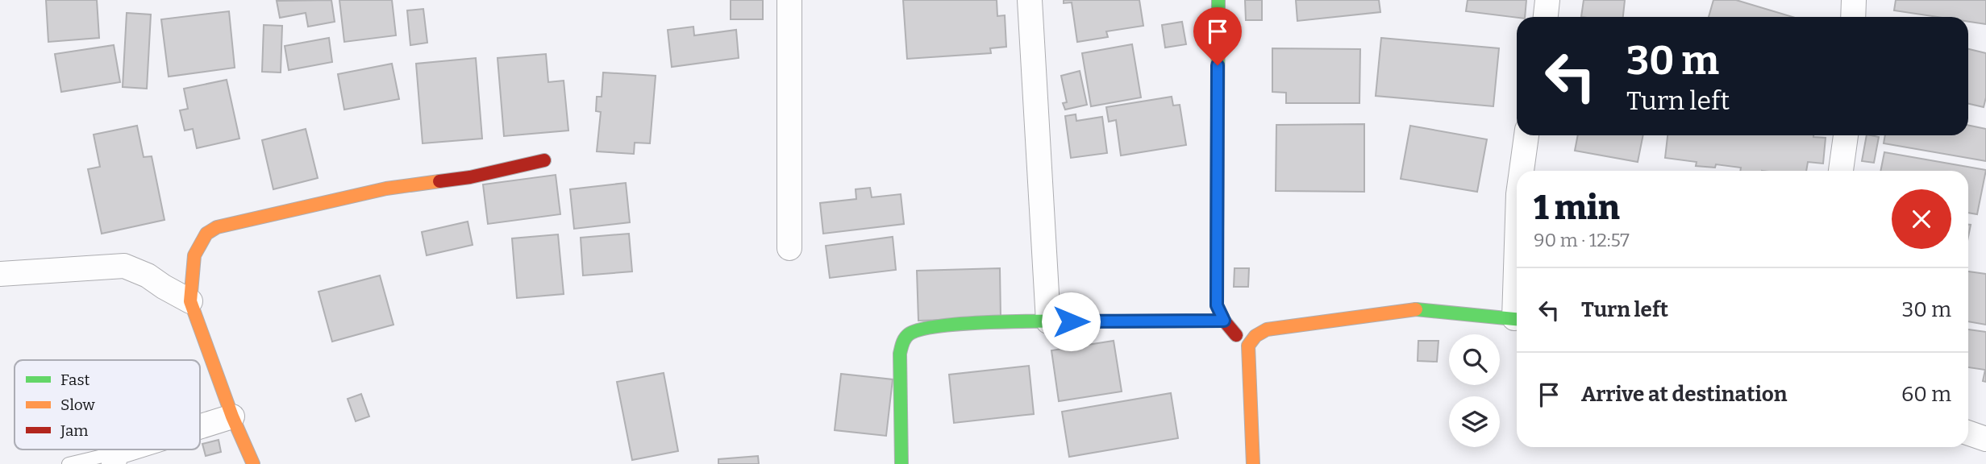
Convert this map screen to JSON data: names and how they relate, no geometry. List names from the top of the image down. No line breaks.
{"legend":["Fast","Slow","Jam"],"page":{"turn":["30 m","Turn left"],"heading":["1 min","90 m · 12:57"],"list":[{"name":"Turn left","value":"30 m"},{"name":"Arrive at destination","value":"60 m"}]}}
